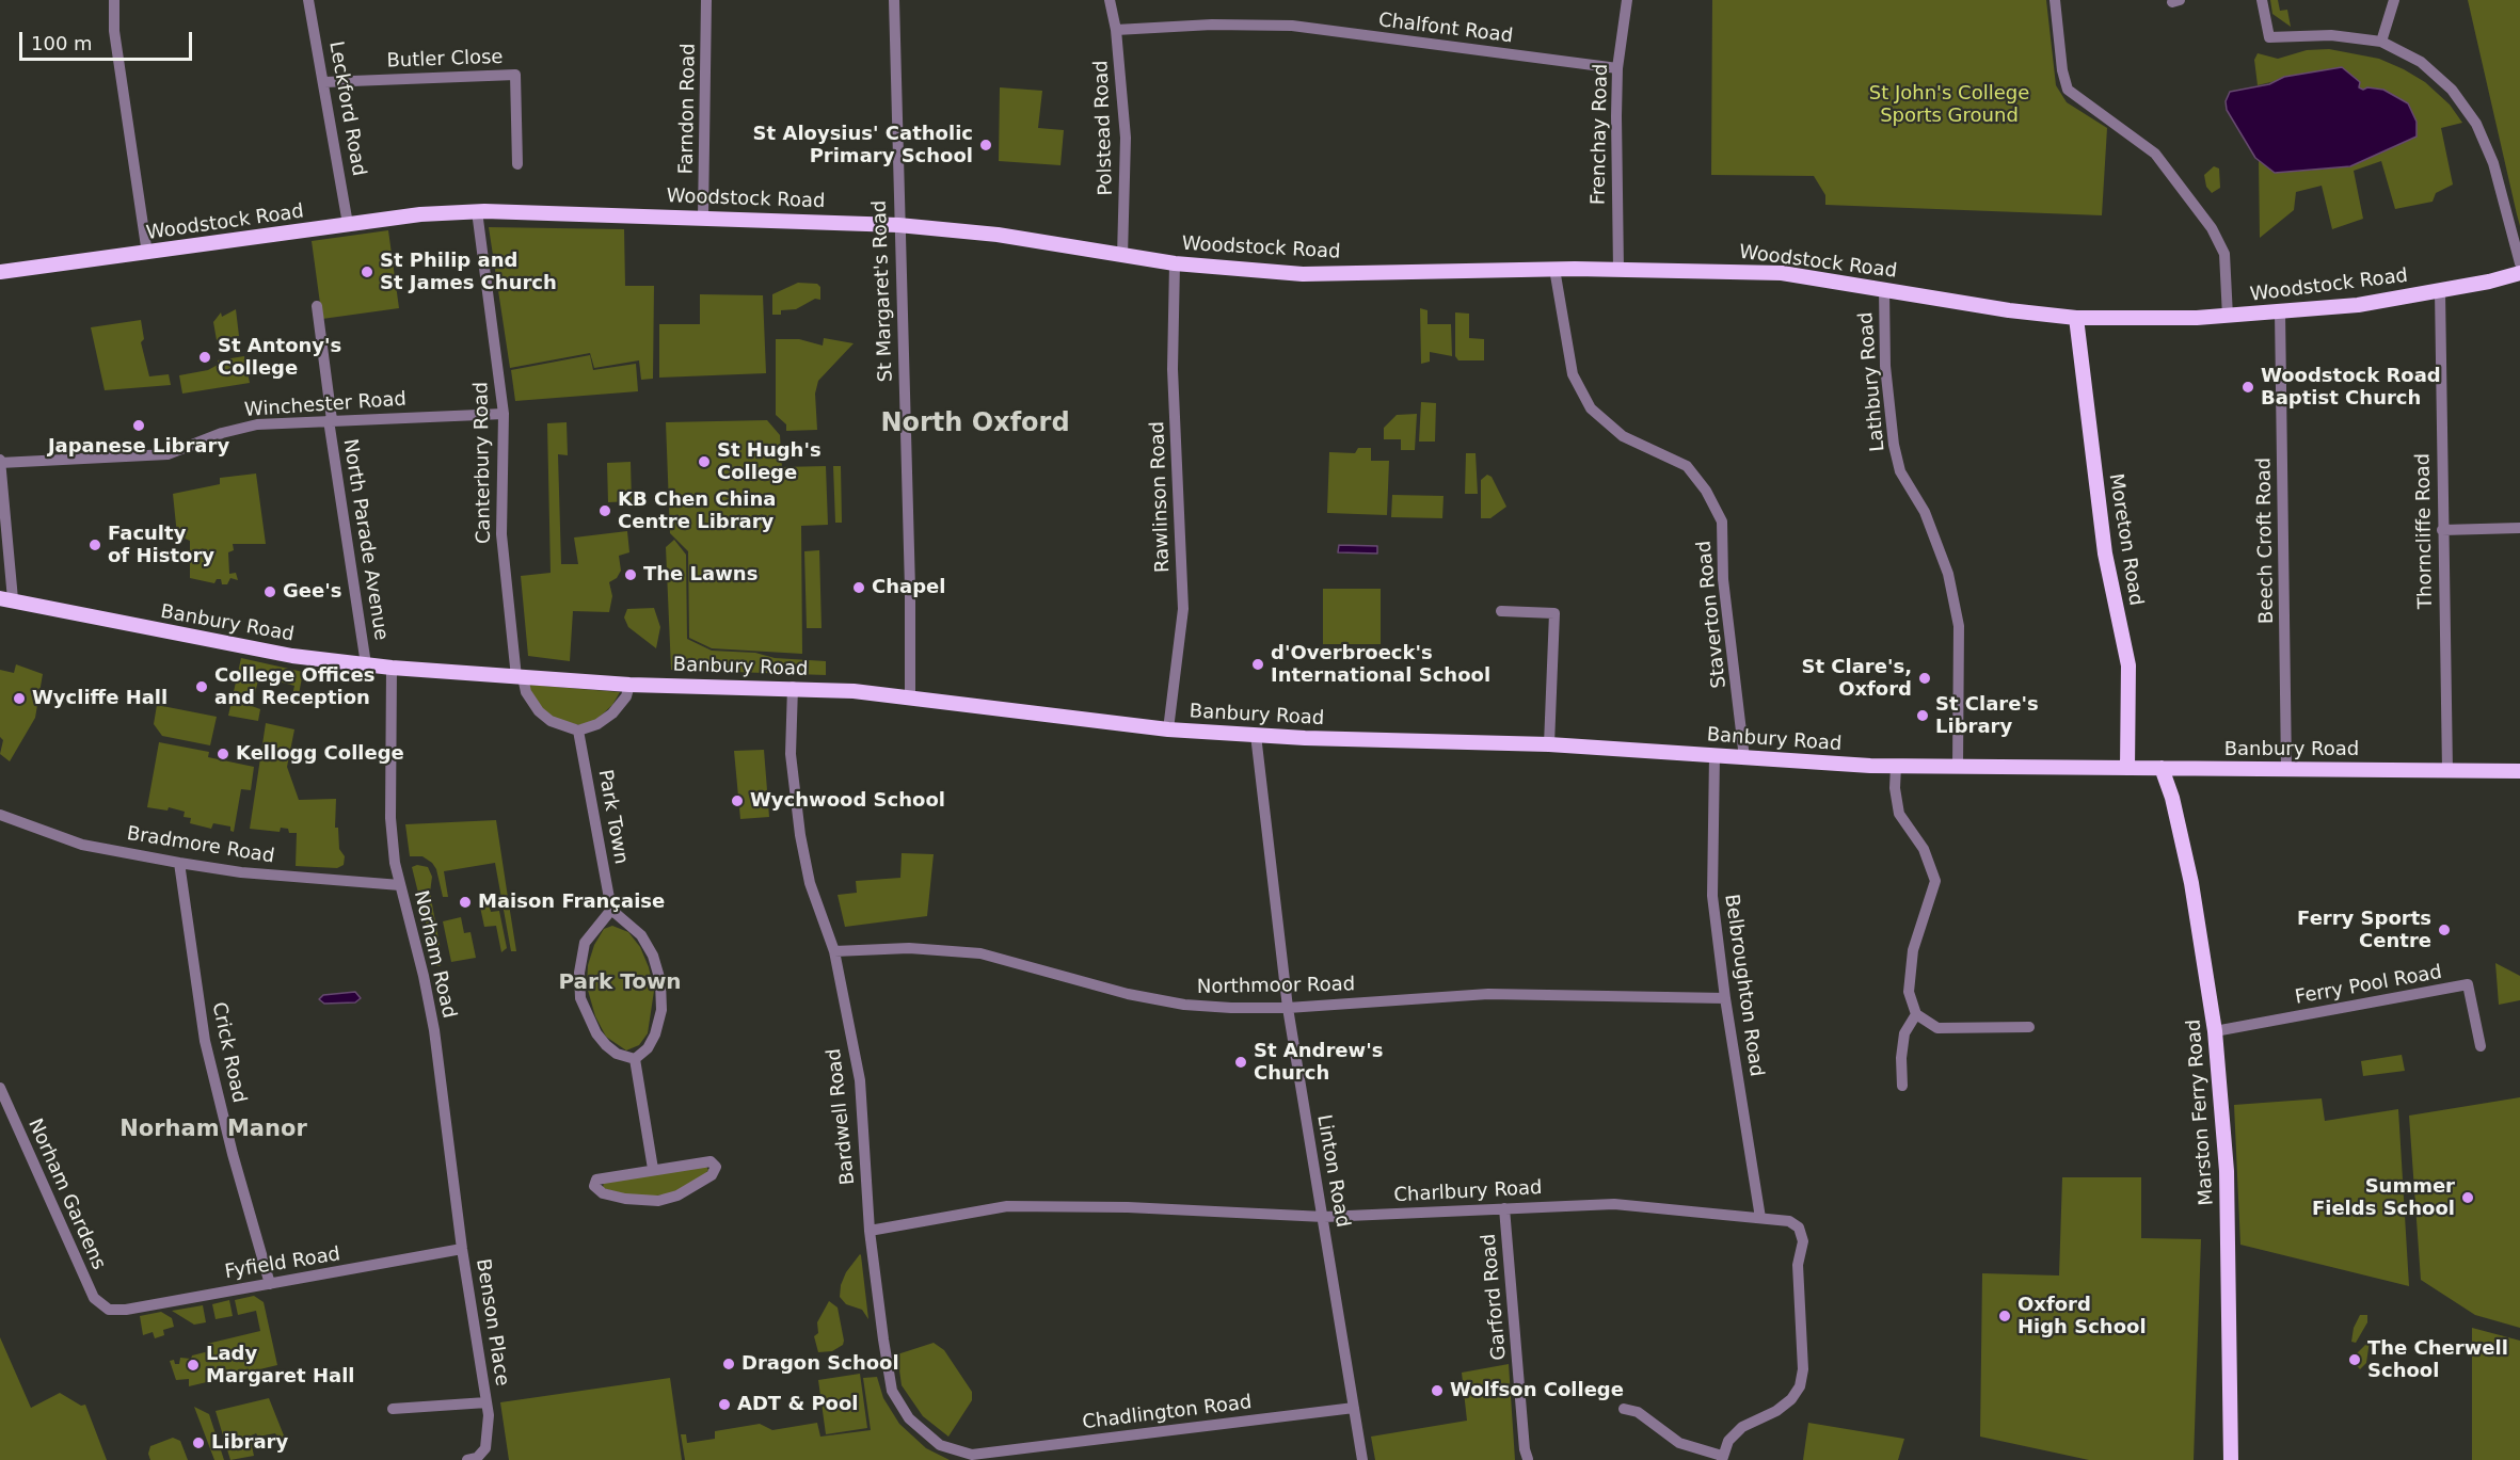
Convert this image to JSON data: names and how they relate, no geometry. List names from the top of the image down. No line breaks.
{"streets":{"main road":["Woodstock Road","Moreton Road","Banbury Road","Marston Ferry Road"],"street":["Chalfont Road","Butler Close","Leckford Road","Farndon Road","Polstead Road","Frenchay Road","St Margaret's Road","Lathbury Road","Winchester Road","Canterbury Road","Rawlinson Road","Thorncliffe Road","North Parade Avenue","Beech Croft Road","Staverton Road","Park Town","Bradmore Road","Norham Road","Belbroughton Road","Ferry Pool Road","Northmoor Road","Crick Road","Bardwell Road","Linton Road","Charlbury Road","Norham Gardens","Fyfield Road","Garford Road","Benson Place","Chadlington Road"]},"crossings":[["Chalfont Road","Polstead Road"],["Chalfont Road","Frenchay Road"],["Butler Close","Leckford Road"],["Leckford Road","Woodstock Road"],["Farndon Road","Woodstock Road"],["Polstead Road","Woodstock Road"],["Frenchay Road","Woodstock Road"],["Woodstock Road","St Margaret's Road"],["Woodstock Road","Lathbury Road"],["Woodstock Road","Canterbury Road"],["Woodstock Road","Rawlinson Road"],["Woodstock Road","Thorncliffe Road"],["Woodstock Road","Moreton Road"],["Woodstock Road","Beech Croft Road"],["Woodstock Road","Staverton Road"],["St Margaret's Road","Banbury Road"],["Lathbury Road","Banbury Road"],["Winchester Road","Canterbury Road"],["Winchester Road","North Parade Avenue"],["Canterbury Road","Banbury Road"],["Rawlinson Road","Banbury Road"],["Thorncliffe Road","Banbury Road"],["North Parade Avenue","Banbury Road"],["Moreton Road","Banbury Road"],["Beech Croft Road","Banbury Road"],["Staverton Road","Banbury Road"],["Banbury Road","Norham Road"],["Banbury Road","Belbroughton Road"],["Banbury Road","Marston Ferry Road"],["Banbury Road","Bardwell Road"],["Banbury Road","Linton Road"],["Bradmore Road","Norham Road"],["Bradmore Road","Crick Road"],["Norham Road","Fyfield Road"],["Norham Road","Benson Place"],["Belbroughton Road","Northmoor Road"],["Belbroughton Road","Charlbury Road"],["Ferry Pool Road","Marston Ferry Road"],["Northmoor Road","Bardwell Road"],["Northmoor Road","Linton Road"],["Crick Road","Fyfield Road"],["Bardwell Road","Charlbury Road"],["Bardwell Road","Chadlington Road"],["Linton Road","Charlbury Road"],["Linton Road","Chadlington Road"],["Charlbury Road","Garford Road"],["Norham Gardens","Fyfield Road"],["Fyfield Road","Benson Place"]],"districts":["North Oxford","Park Town","Norham Manor"],"parks":["St John's College Sports Ground"],"places":["St Aloysius' Catholic Primary School","St Philip and St James Church","St Antony's College","Woodstock Road Baptist Church","Japanese Library","St Hugh's College","KB Chen China Centre Library","Faculty of History","The Lawns","Chapel","Gee's","d'Overbroeck's International School","St Clare's, Oxford","College Offices and Reception","Wycliffe Hall","St Clare's Library","Kellogg College","Wychwood School","Maison Française","Ferry Sports Centre","St Andrew's Church","Summer Fields School","Oxford High School","The Cherwell School","Dragon School","Lady Margaret Hall","Wolfson College","ADT & Pool","Library"],"scale_bar":"100 m"}
